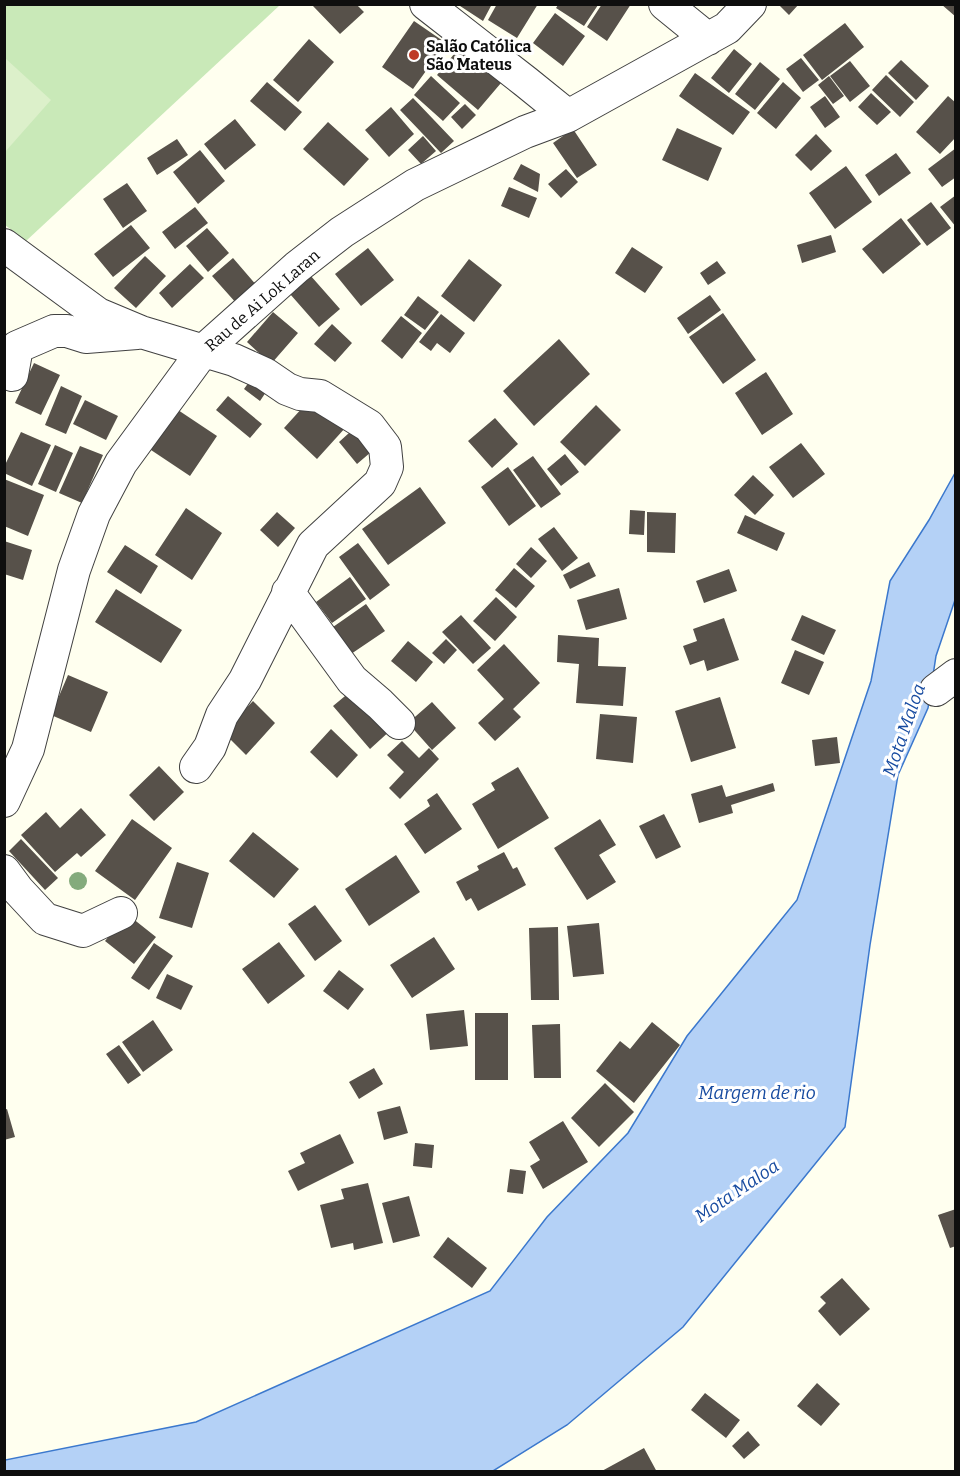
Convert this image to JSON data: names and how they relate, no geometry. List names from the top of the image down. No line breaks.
{"streets":{"street":["Rau de Ai Lok Laran"]},"water":["Mota Maloa","Margem de rio"],"places":["Salão Católica São Mateus"]}
